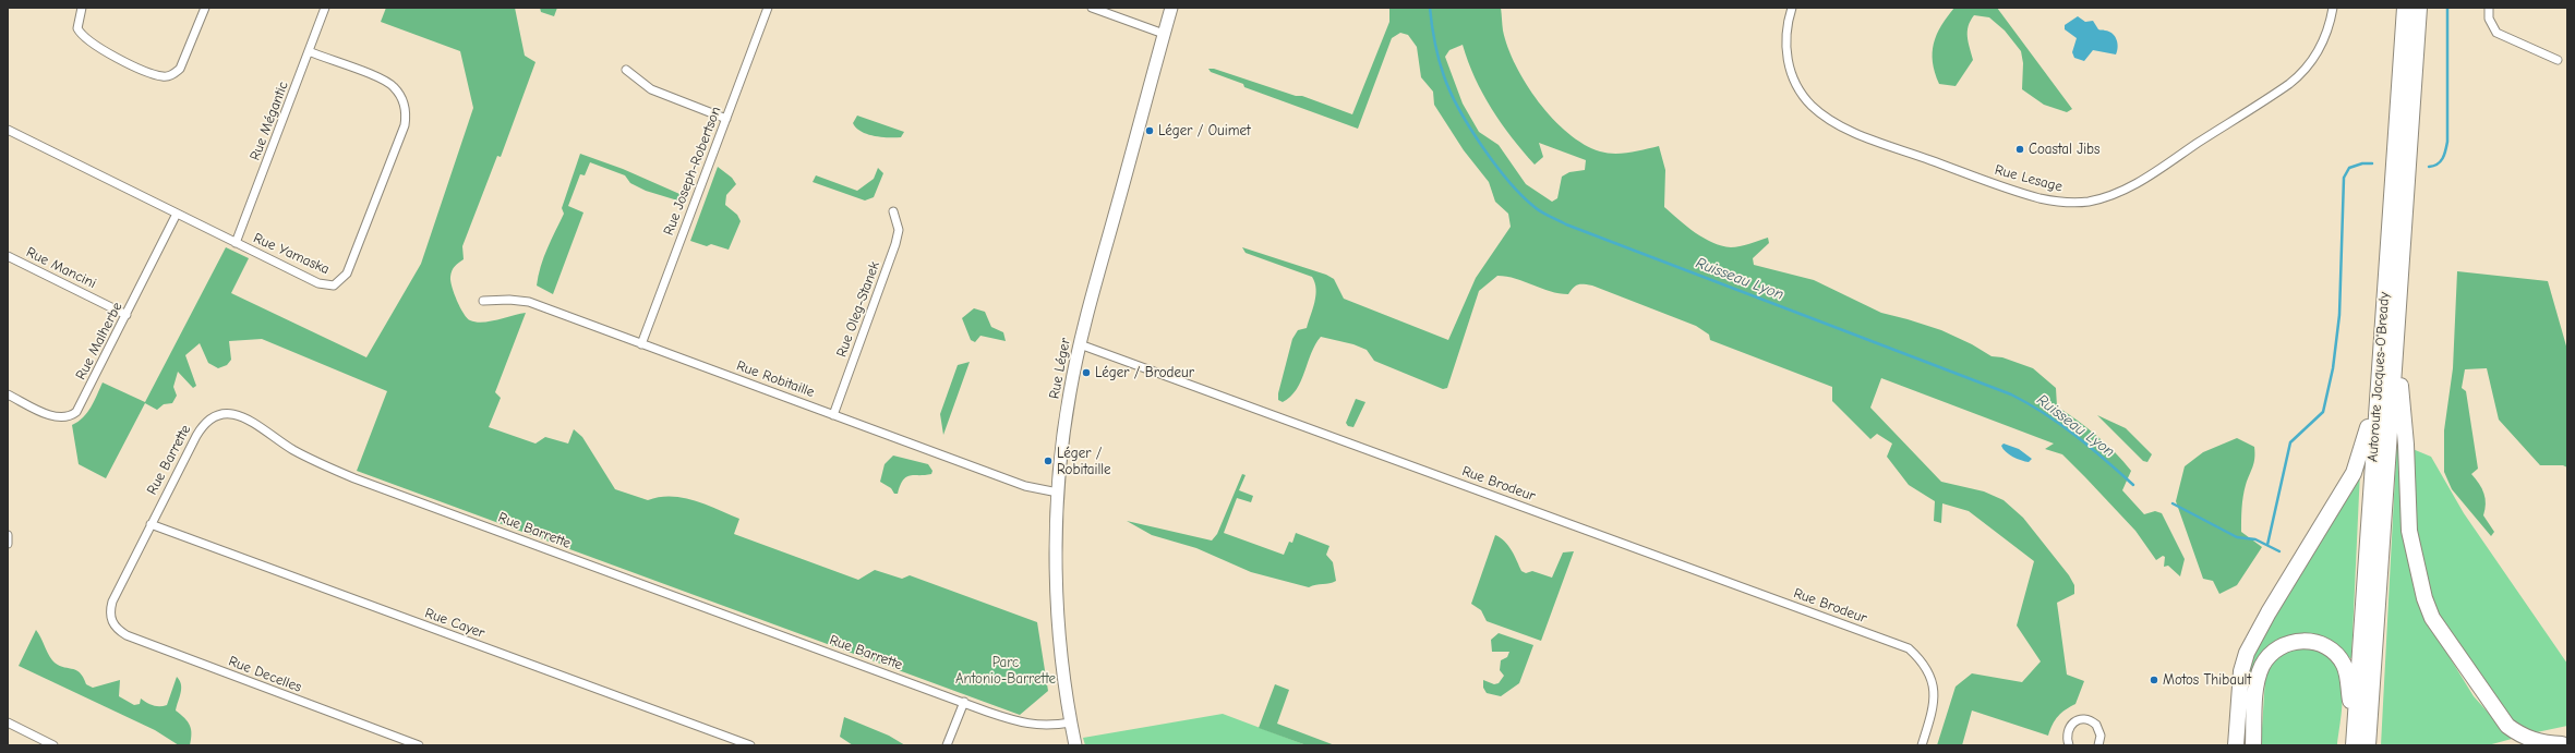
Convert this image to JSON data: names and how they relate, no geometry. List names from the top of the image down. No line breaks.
{"streets":{"highway":["Autoroute Jacques-O'Bready"],"street":["Rue Mégantic","Rue Joseph-Robertson","Rue Lesage","Rue Yamaska","Rue Mancini","Rue Oleg-Stanek","Rue Malherbe","Rue Léger","Rue Robitaille","Rue Barrette","Rue Brodeur","Rue Cayer","Rue Decelles"]},"crossings":[["Rue Mégantic","Rue Yamaska"],["Rue Joseph-Robertson","Rue Robitaille"],["Rue Yamaska","Rue Malherbe"],["Rue Mancini","Rue Malherbe"],["Rue Oleg-Stanek","Rue Robitaille"],["Rue Léger","Rue Robitaille"],["Rue Léger","Rue Barrette"],["Rue Léger","Rue Brodeur"],["Rue Barrette","Rue Cayer"],["Rue Barrette","Rue Decelles"]],"water":["Ruisseau Lyon"],"parks":["Parc Antonio-Barrette"],"places":["Léger / Ouimet","Coastal Jibs","Léger / Brodeur","Léger / Robitaille","Motos Thibault"]}
